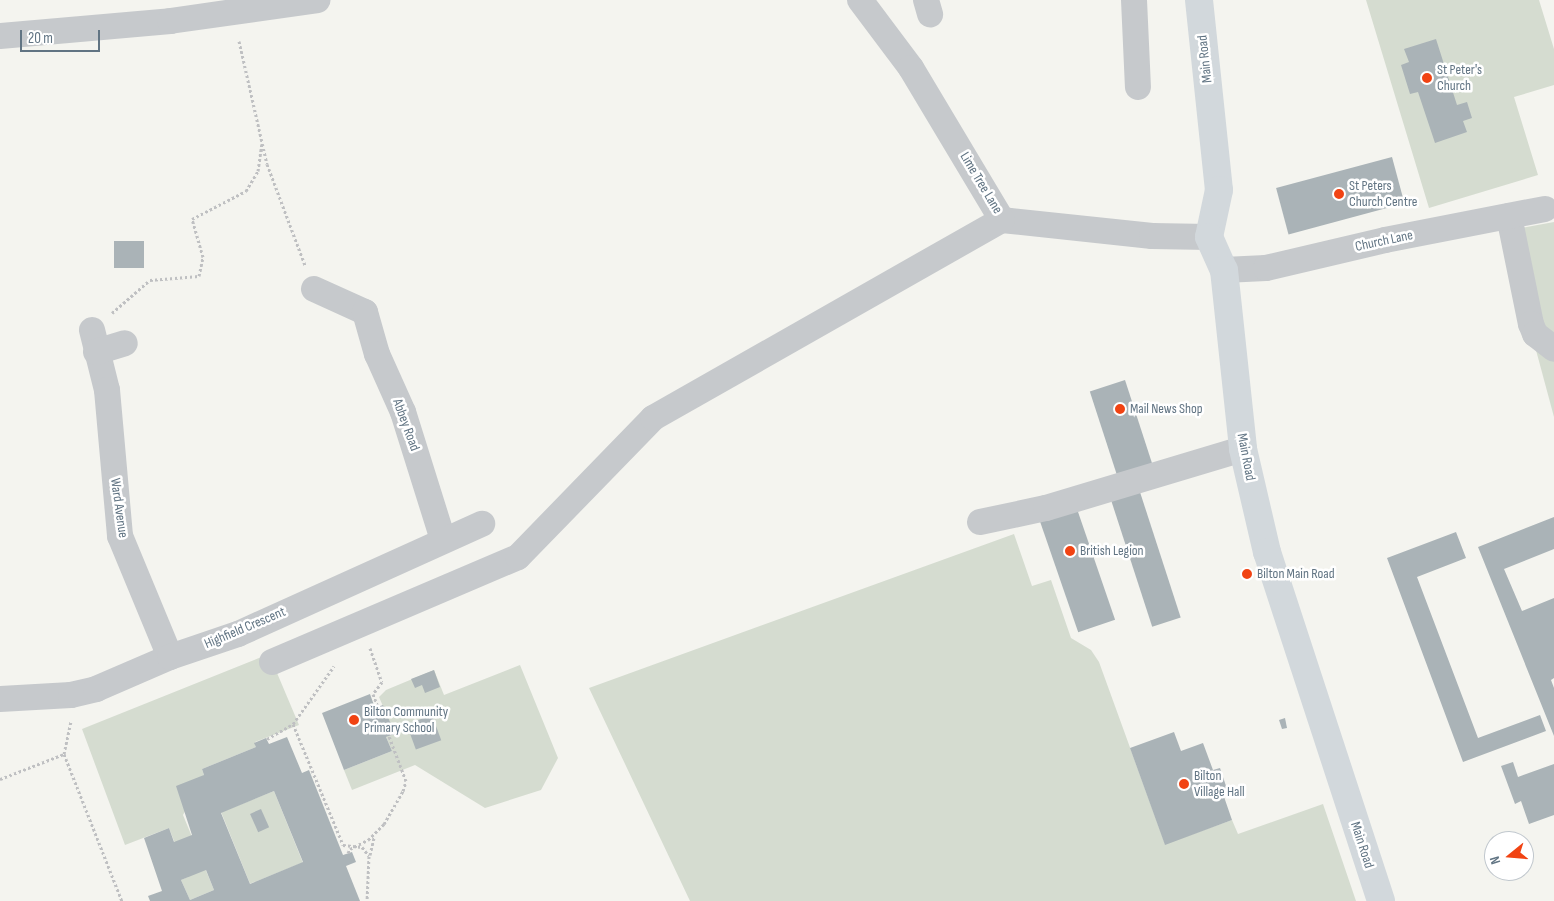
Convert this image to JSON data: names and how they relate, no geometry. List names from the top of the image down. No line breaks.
{"streets":{"main road":["Main Road"],"street":["Lime Tree Lane","Church Lane","Abbey Road","Ward Avenue","Highfield Crescent"]},"crossings":[["Main Road","Lime Tree Lane"],["Main Road","Church Lane"],["Abbey Road","Highfield Crescent"],["Ward Avenue","Highfield Crescent"]],"places":["St Peter's Church","St Peters Church Centre","Mail News Shop","British Legion","Bilton Main Road","Bilton Community Primary School","Bilton Village Hall"],"scale_bar":"20 m","north":"left"}
